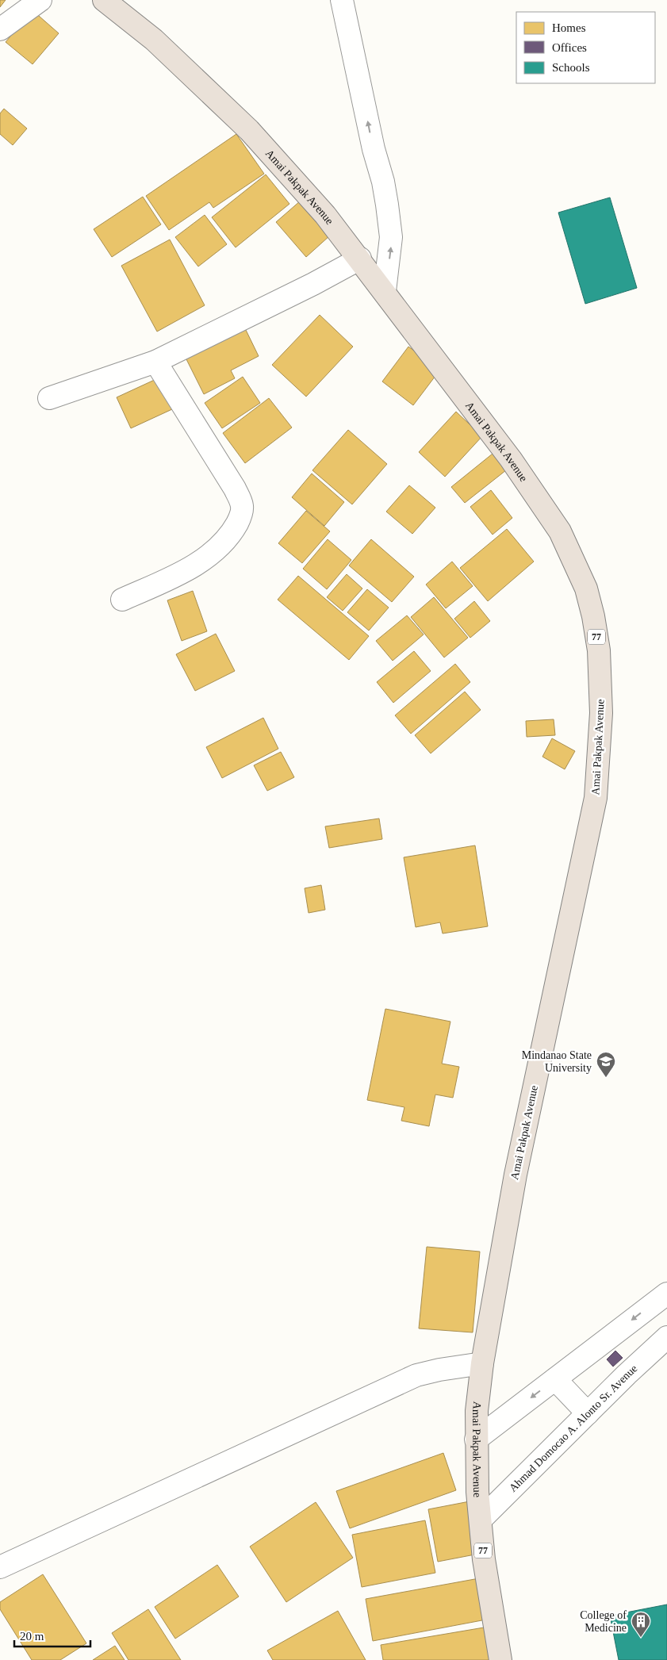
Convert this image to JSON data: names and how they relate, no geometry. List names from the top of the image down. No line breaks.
{"streets":{"highway":["Amai Pakpak Avenue","77"],"street":["Ahmad Domocao A. Alonto Sr. Avenue"]},"crossings":[["Amai Pakpak Avenue","Ahmad Domocao A. Alonto Sr. Avenue"]],"places":{"school or university":["Mindanao State University"],"building":["College of Medicine"]},"legend":["Homes","Offices","Schools"],"scale_bar":"20 m"}
